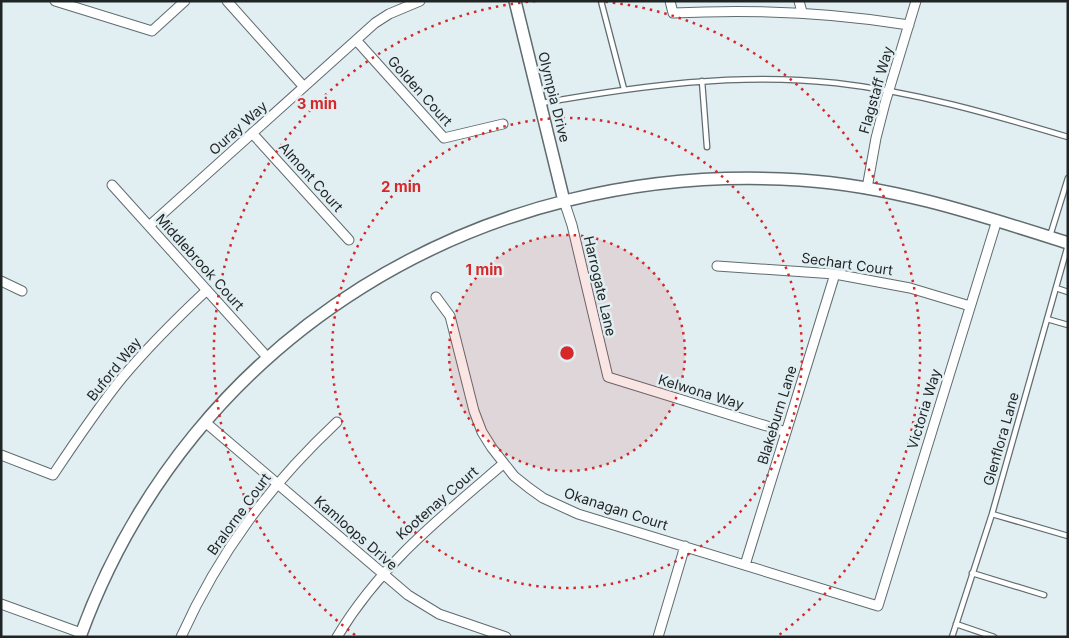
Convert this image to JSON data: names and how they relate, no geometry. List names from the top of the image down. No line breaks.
{"streets":{"street":["Flagstaff Way","Golden Court","Olympia Drive","Ouray Way","Almont Court","Middlebrook Court","Sechart Court","Harrogate Lane","Buford Way","Kelwona Way","Victoria Way","Blakeburn Lane","Kootenay Court","Okanagan Court","Bralorne Court","Kamloops Drive"],"lane":["Glenflora Lane"]},"crossings":[["Golden Court","Ouray Way"],["Olympia Drive","Harrogate Lane"],["Ouray Way","Almont Court"],["Ouray Way","Middlebrook Court"],["Middlebrook Court","Buford Way"],["Sechart Court","Victoria Way"],["Sechart Court","Blakeburn Lane"],["Harrogate Lane","Kelwona Way"],["Kelwona Way","Blakeburn Lane"],["Victoria Way","Okanagan Court"],["Blakeburn Lane","Okanagan Court"],["Kootenay Court","Okanagan Court"],["Kootenay Court","Kamloops Drive"],["Bralorne Court","Kamloops Drive"]],"rings":["3 min","2 min","1 min"]}
